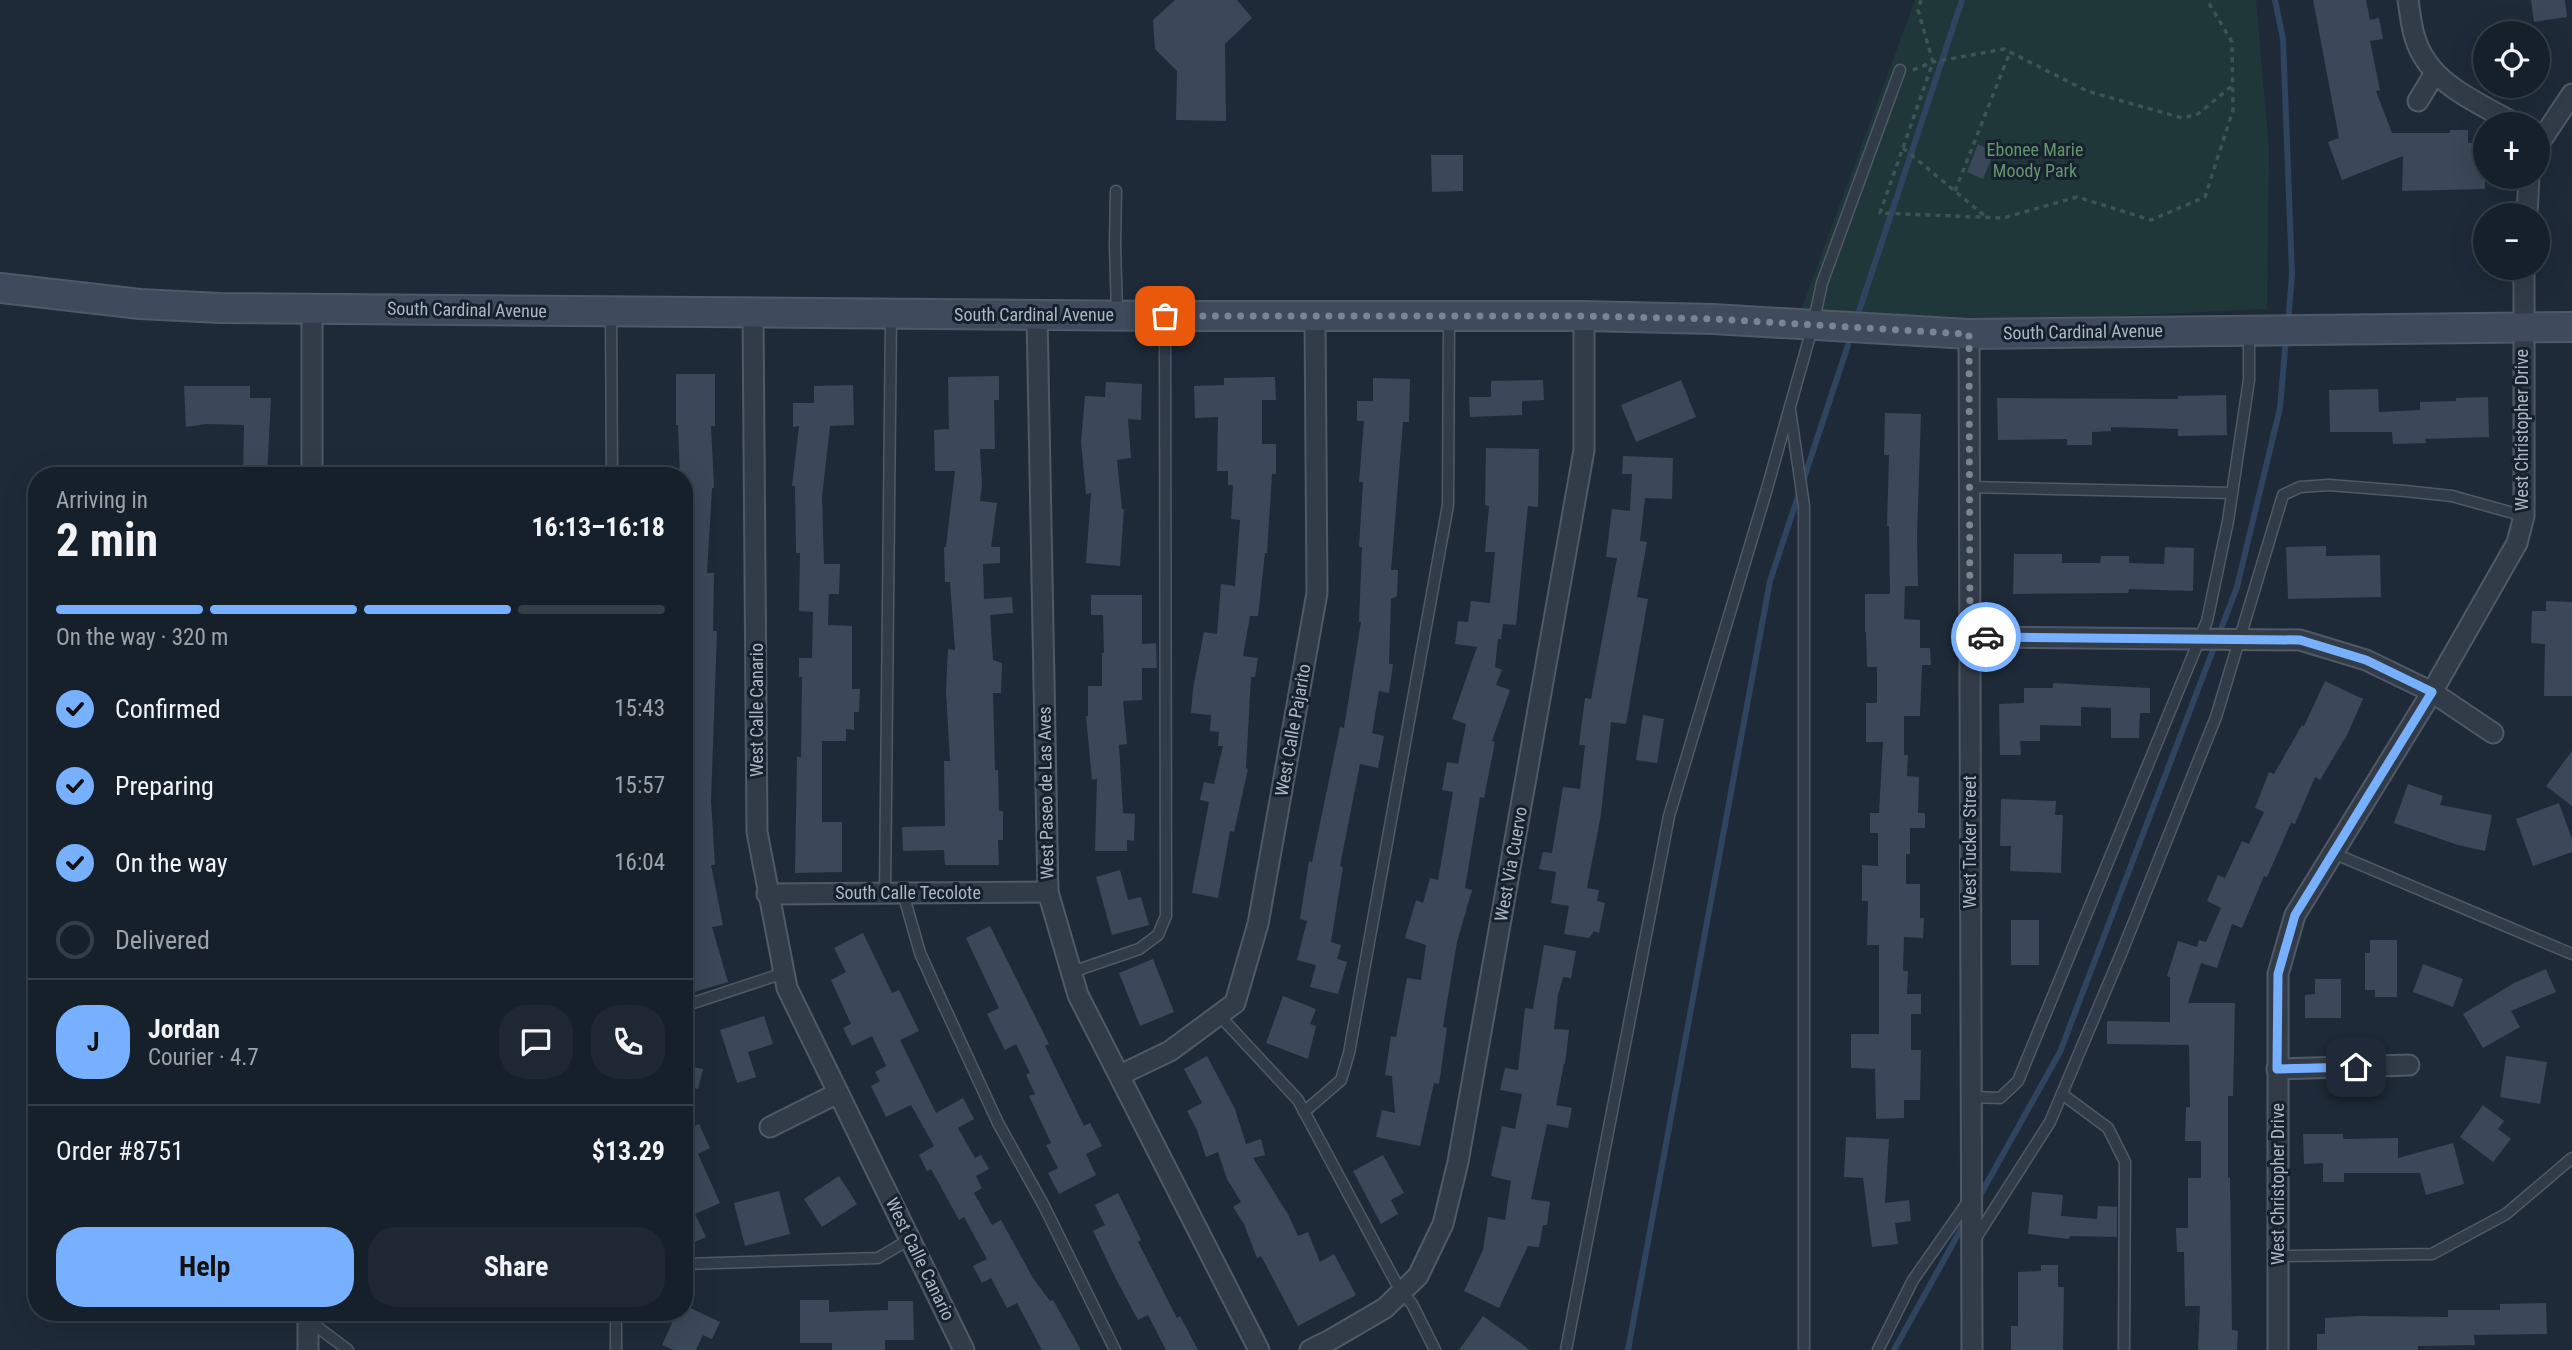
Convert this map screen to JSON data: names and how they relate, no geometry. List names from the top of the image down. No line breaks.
{"streets":{"main road":["South Cardinal Avenue"],"street":["West Christopher Drive","West Calle Canario","West Calle Pajarito","West Paseo de Las Aves","West Tucker Street","West Via Cuervo","South Calle Tecolote"]},"crossings":[["South Cardinal Avenue","West Christopher Drive"],["South Cardinal Avenue","West Calle Canario"],["South Cardinal Avenue","West Calle Pajarito"],["South Cardinal Avenue","West Paseo de Las Aves"],["South Cardinal Avenue","West Tucker Street"],["South Cardinal Avenue","West Via Cuervo"],["West Calle Canario","South Calle Tecolote"],["West Calle Pajarito","West Paseo de Las Aves"],["West Paseo de Las Aves","South Calle Tecolote"]],"parks":["Ebonee Marie Moody Park"],"page":{"map_buttons":["+","−"],"heading":["2 min","Arriving in","16:13–16:18"],"panel":["Jordan","Courier · 4.7","Order #8751","$13.29"],"bar":"On the way · 320 m","list":[["Confirmed","15:43"],["Preparing","15:57"],["On the way","16:04"],"Delivered"],"round":"J","buttons":["Help","Share"]}}
